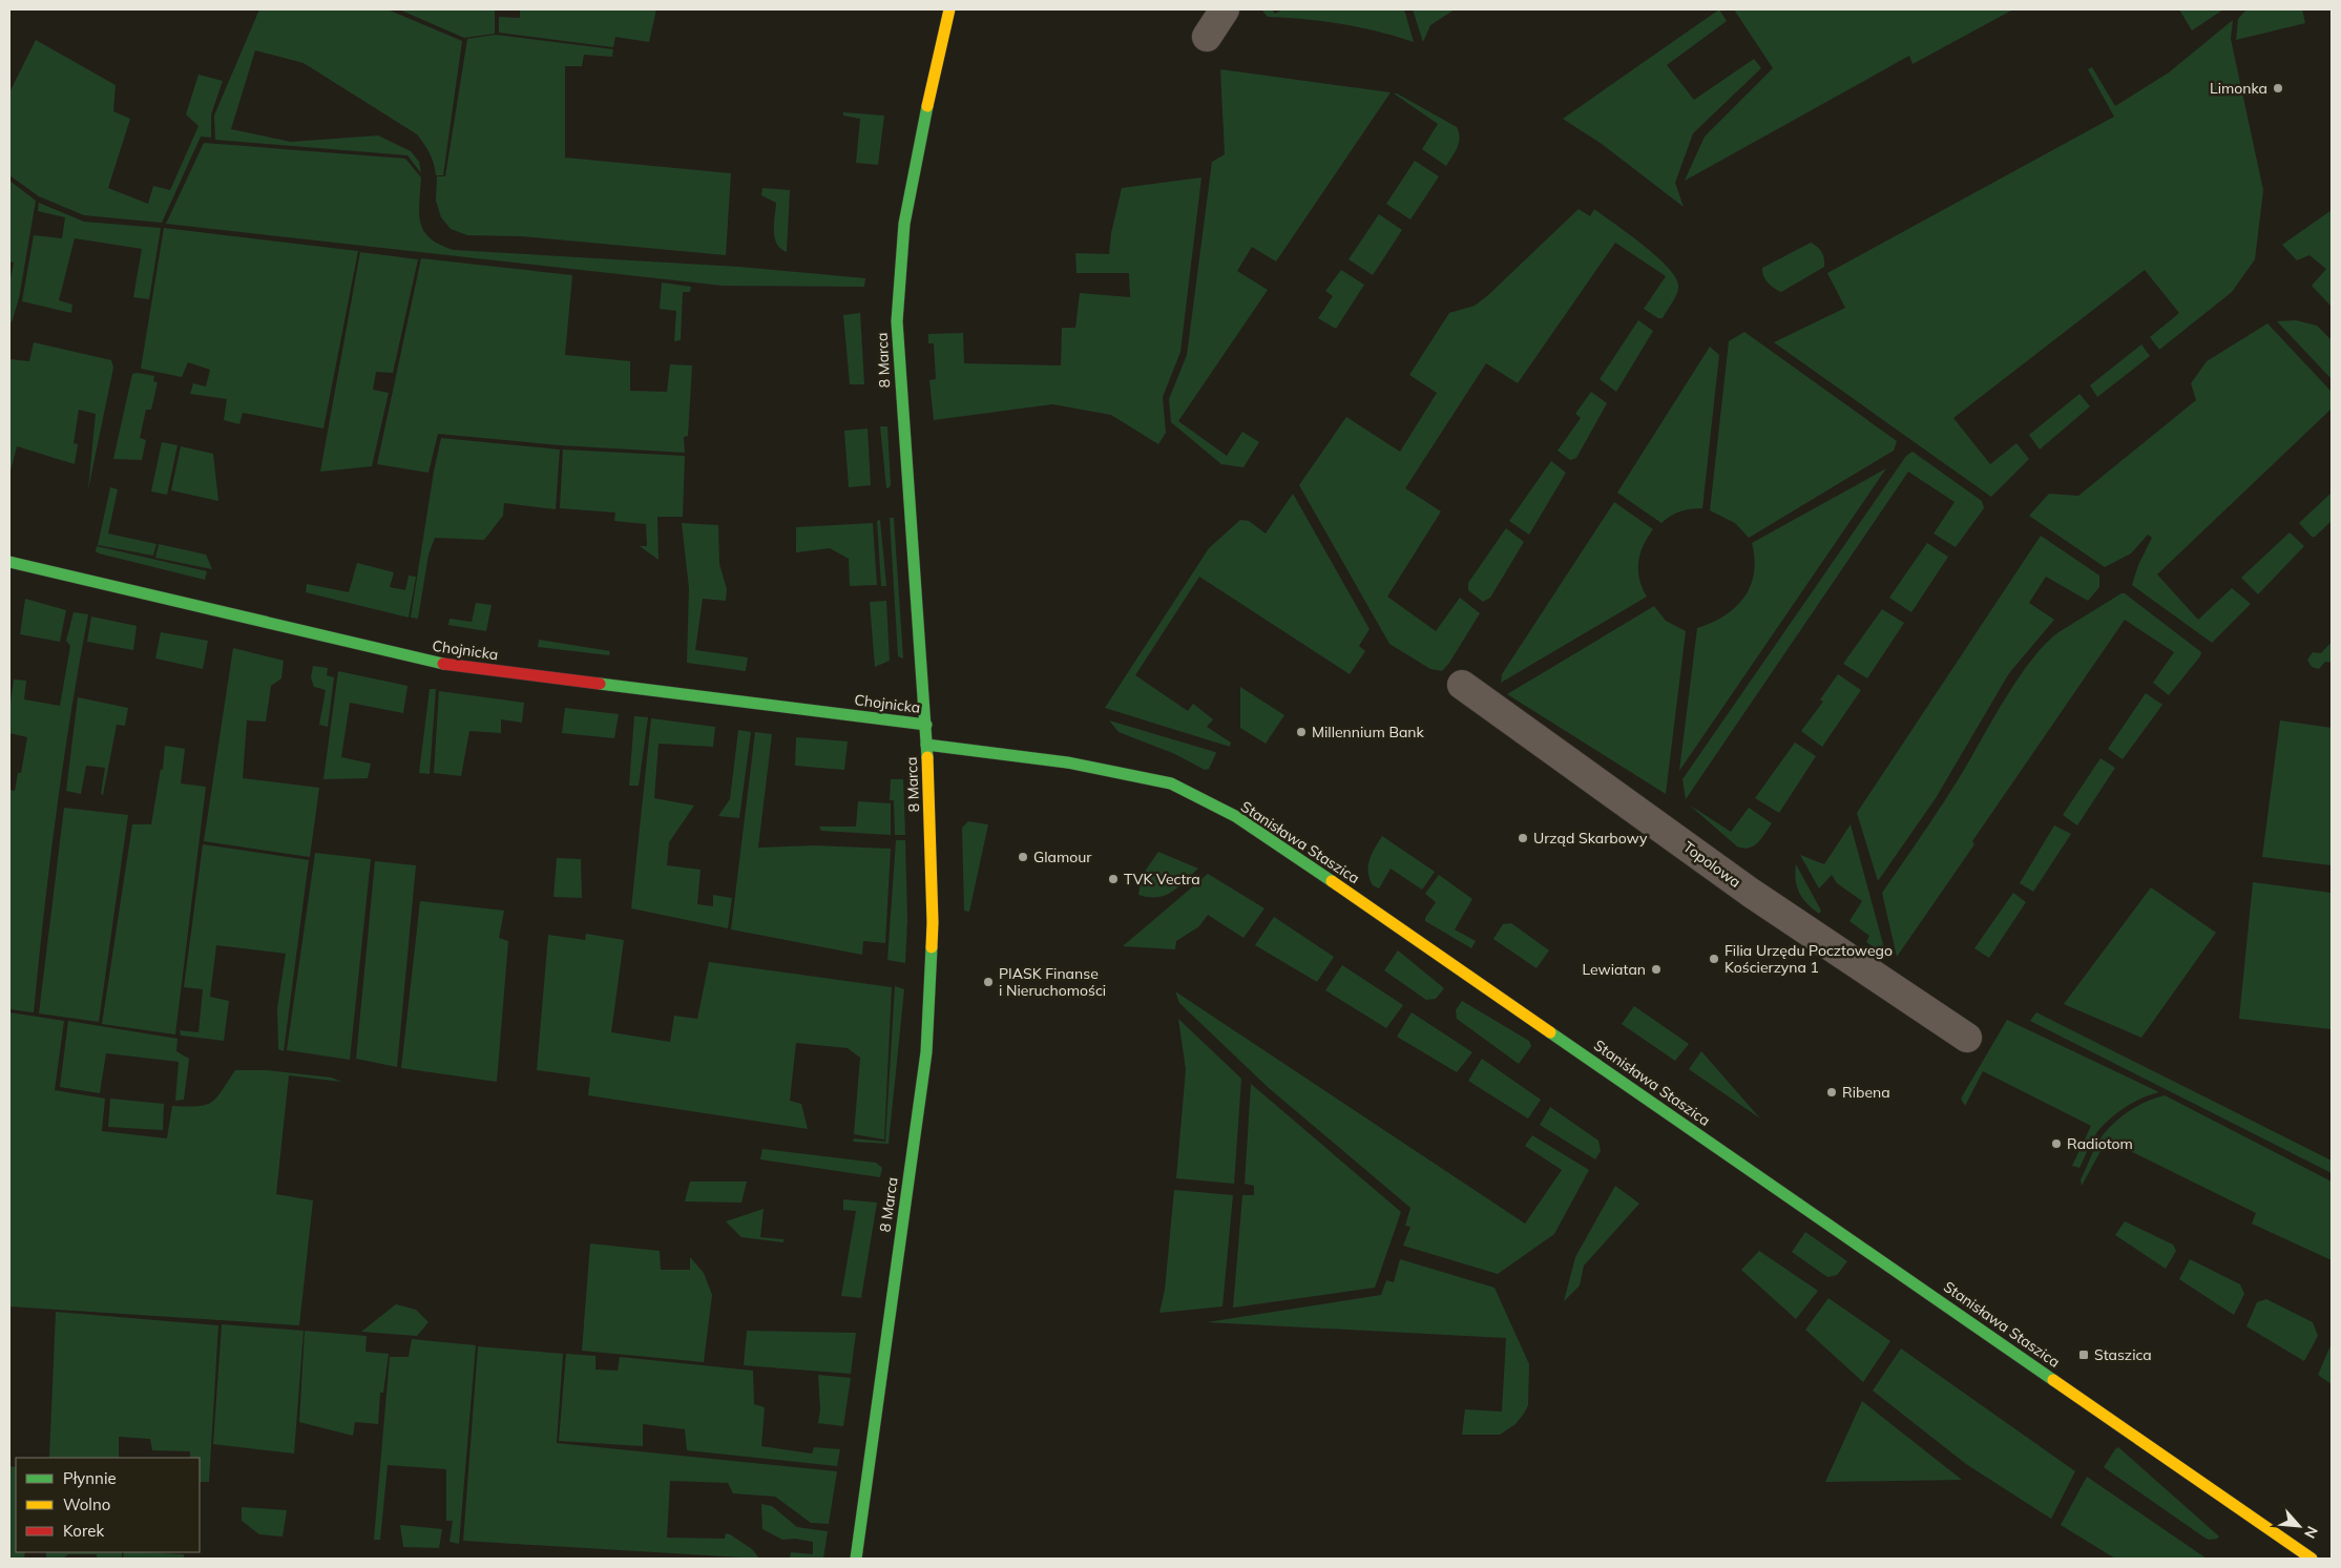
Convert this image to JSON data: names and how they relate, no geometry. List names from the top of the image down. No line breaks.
{"streets":{"street":["8 Marca","Chojnicka","Stanisława Staszica","Topolowa"]},"crossings":[["8 Marca","Chojnicka"],["8 Marca","Stanisława Staszica"]],"places":{"other":["Limonka","Millennium Bank","Urząd Skarbowy","Glamour","TVK Vectra","Filia Urzędu Pocztowego Kościerzyna 1","Lewiatan","PIASK Finanse i Nieruchomości","Ribena","Radiotom"],"transit":["Staszica"]},"legend":["Płynnie","Wolno","Korek"],"north":"bottom right"}
